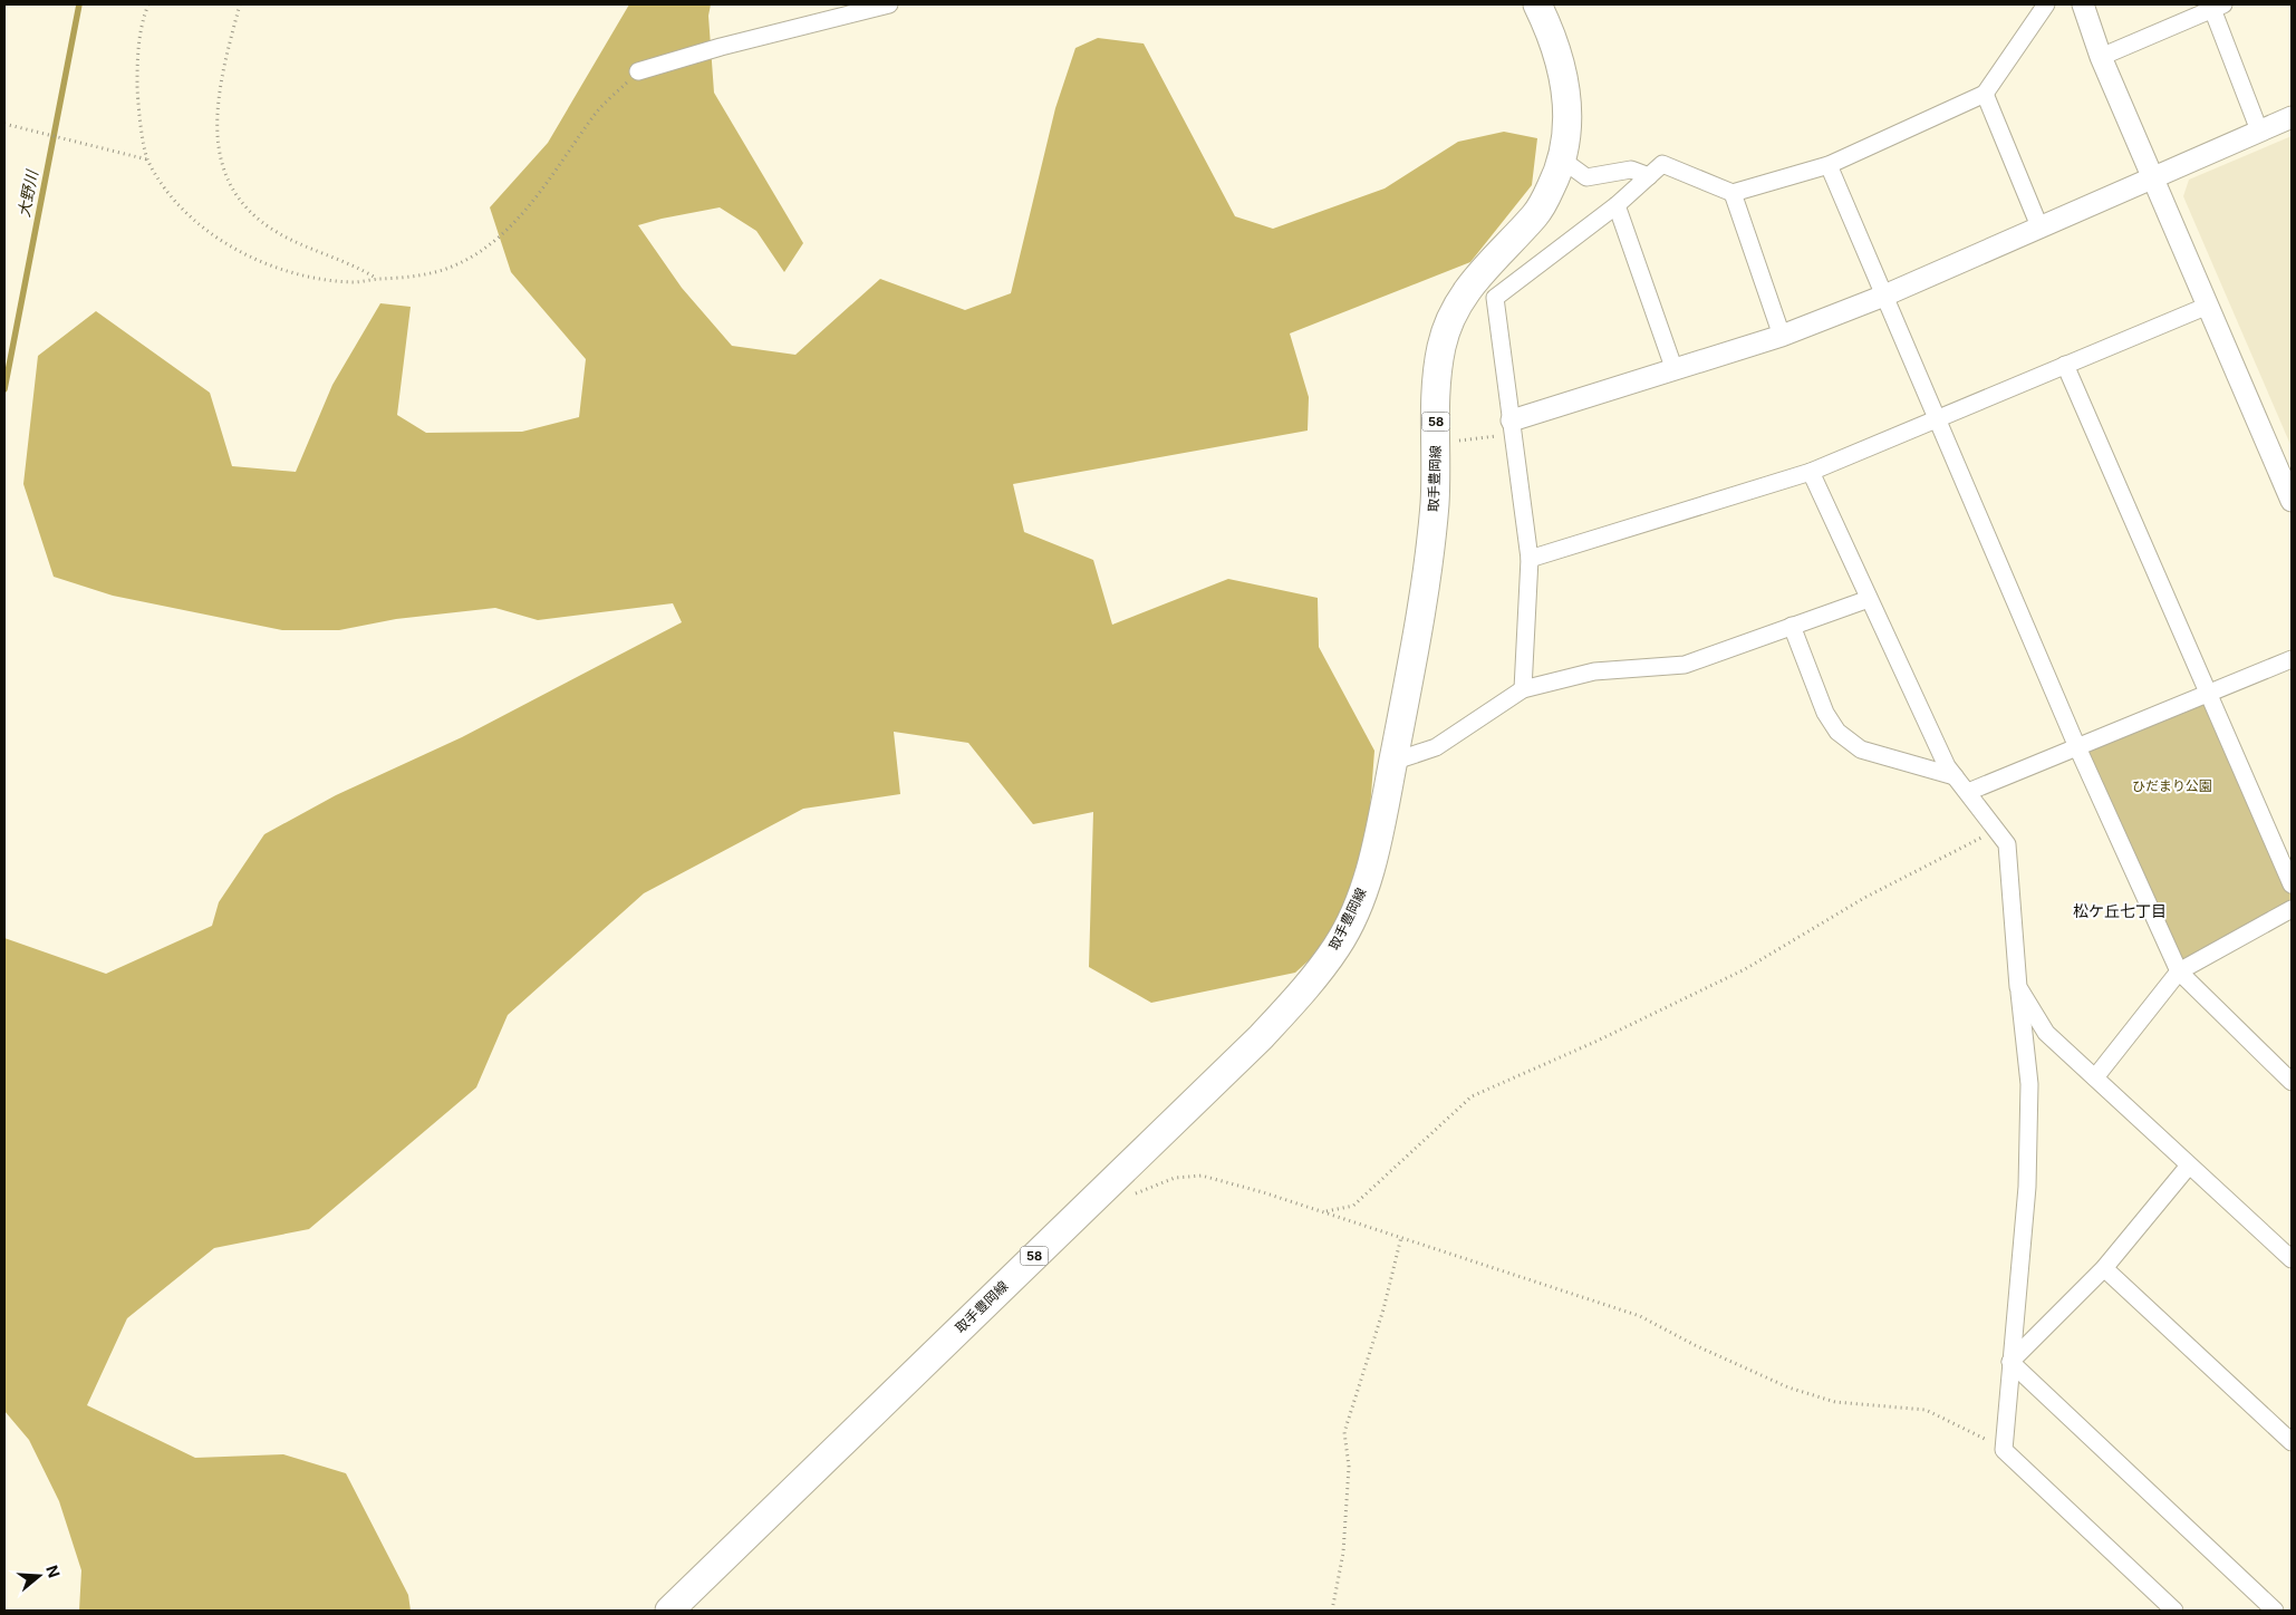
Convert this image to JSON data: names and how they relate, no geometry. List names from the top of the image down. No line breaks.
{"streets":{"main road":["58","取手豊岡線"]},"districts":["松ケ丘七丁目"],"water":["大野川"],"parks":["ひだまり公園"],"north":"right"}
